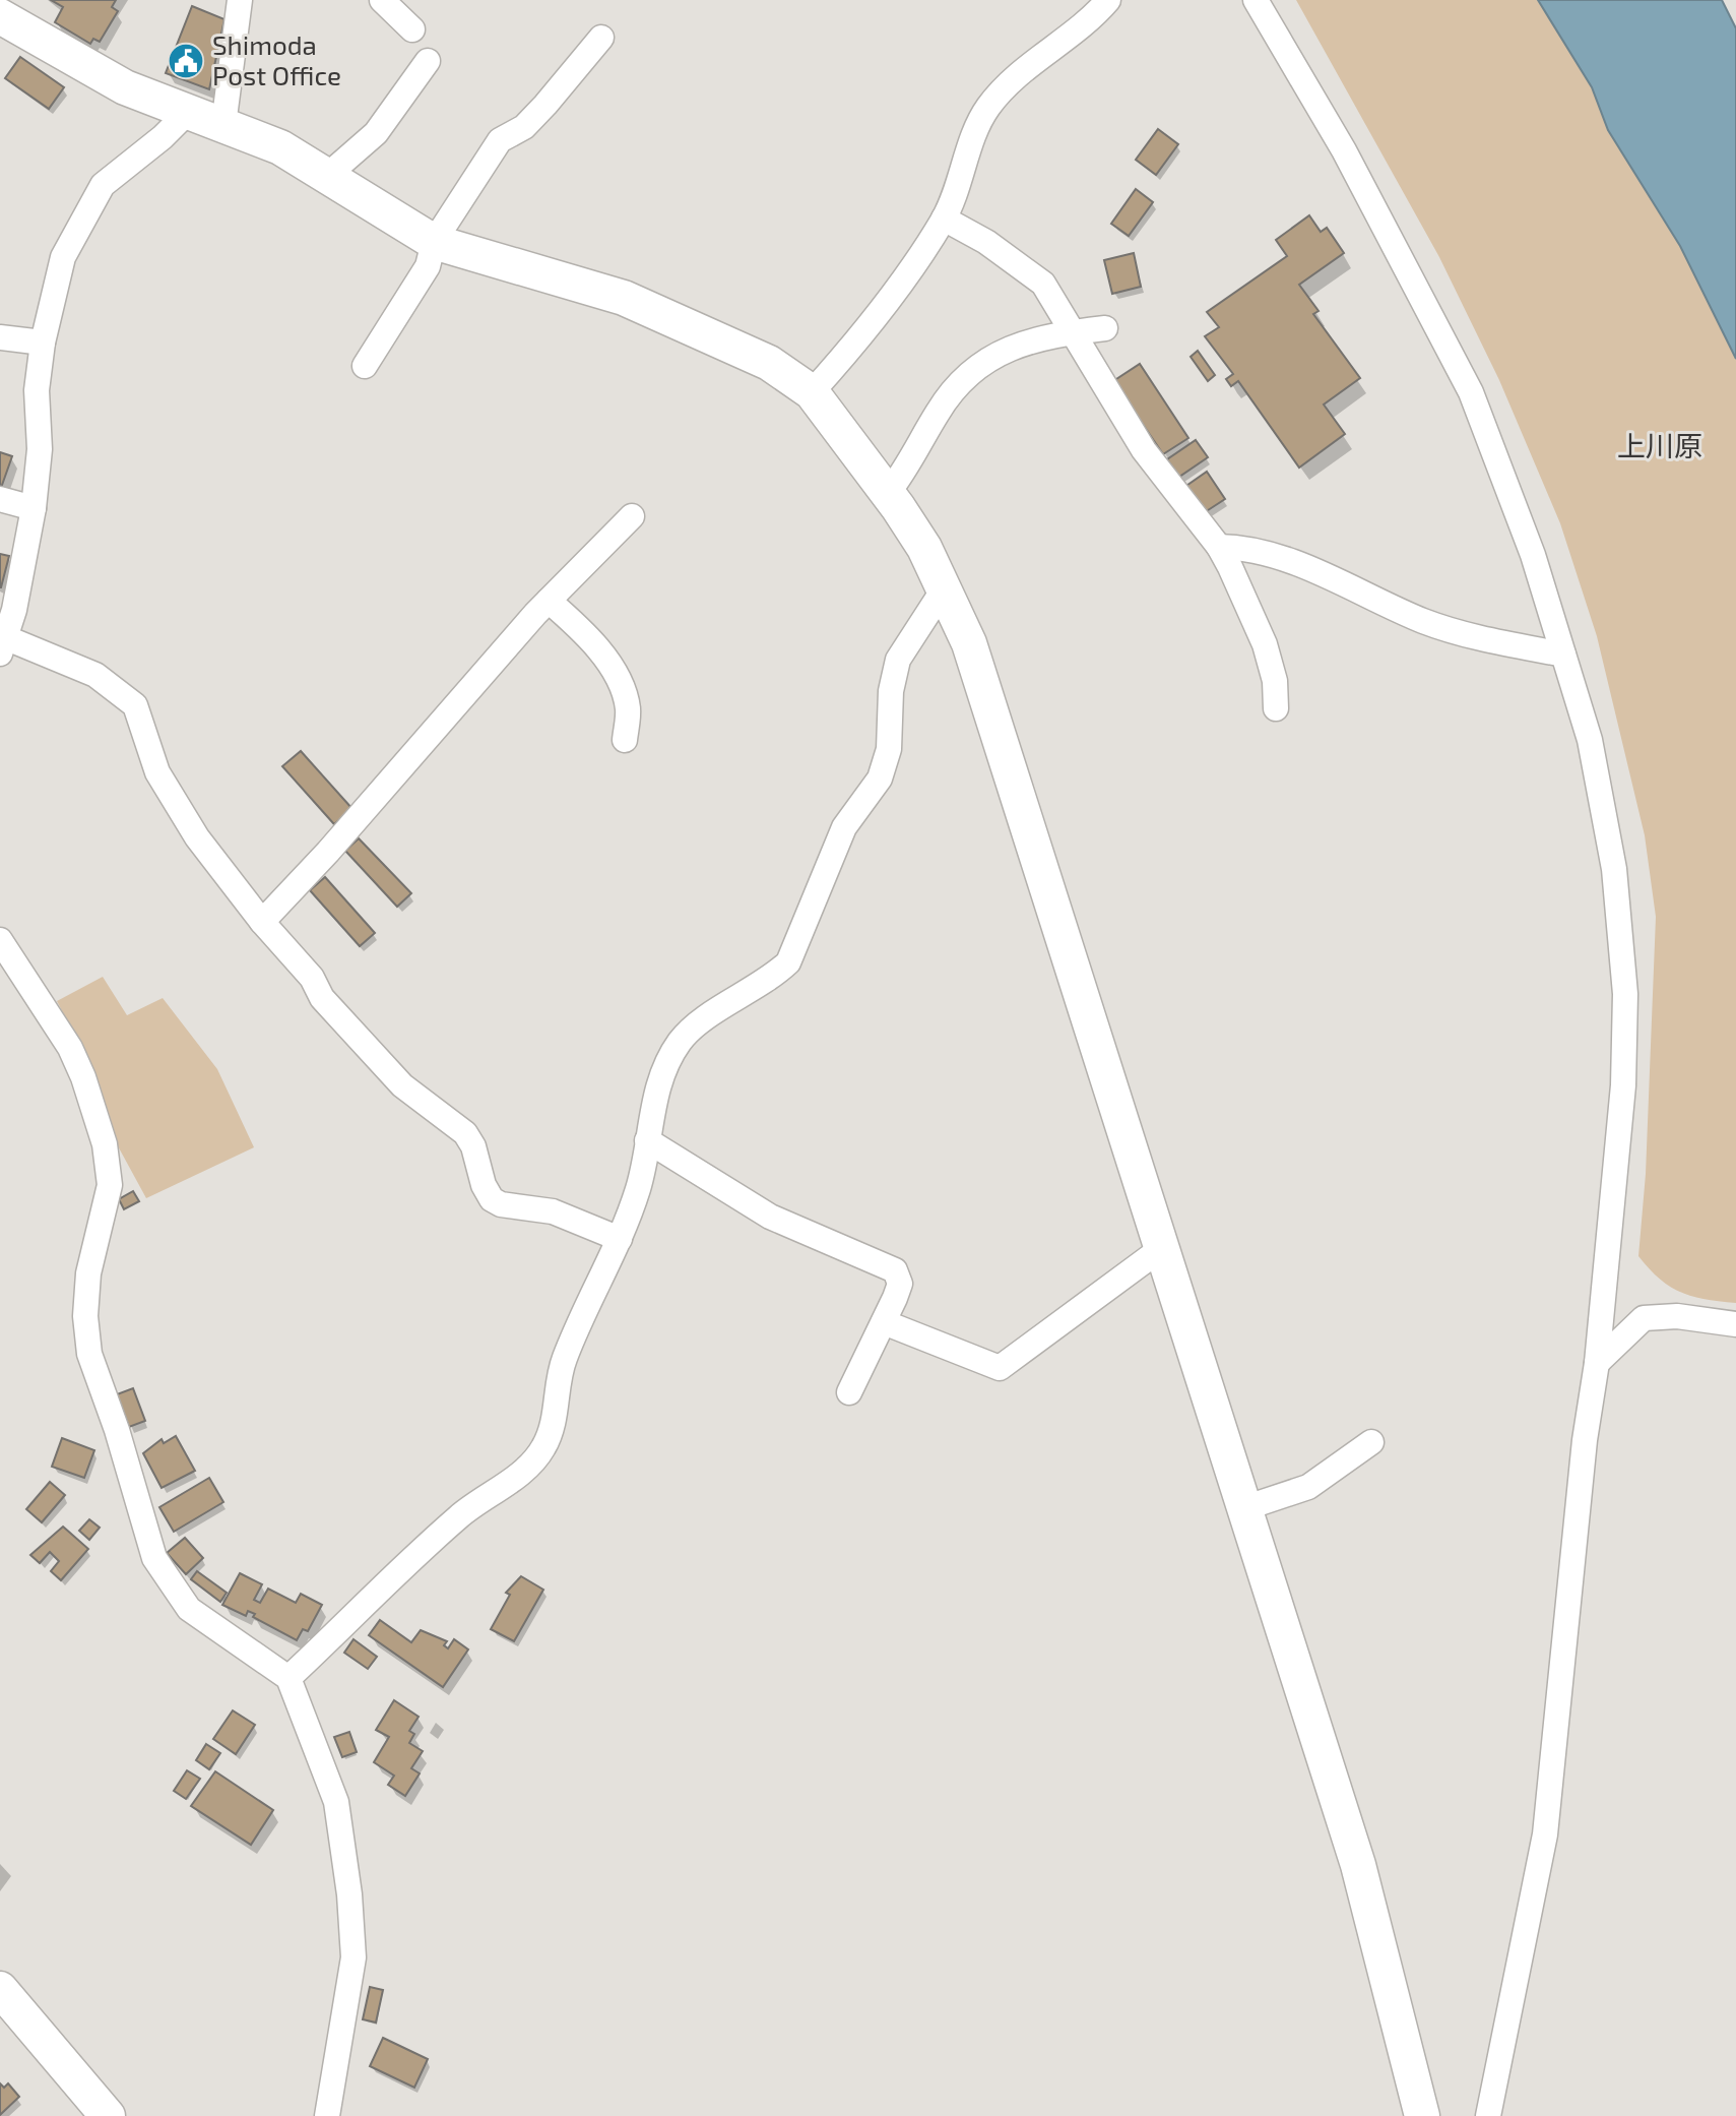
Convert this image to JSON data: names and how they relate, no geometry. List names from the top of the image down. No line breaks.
{"districts":["上川原"],"places":{"public building":["Shimoda Post Office"]}}
